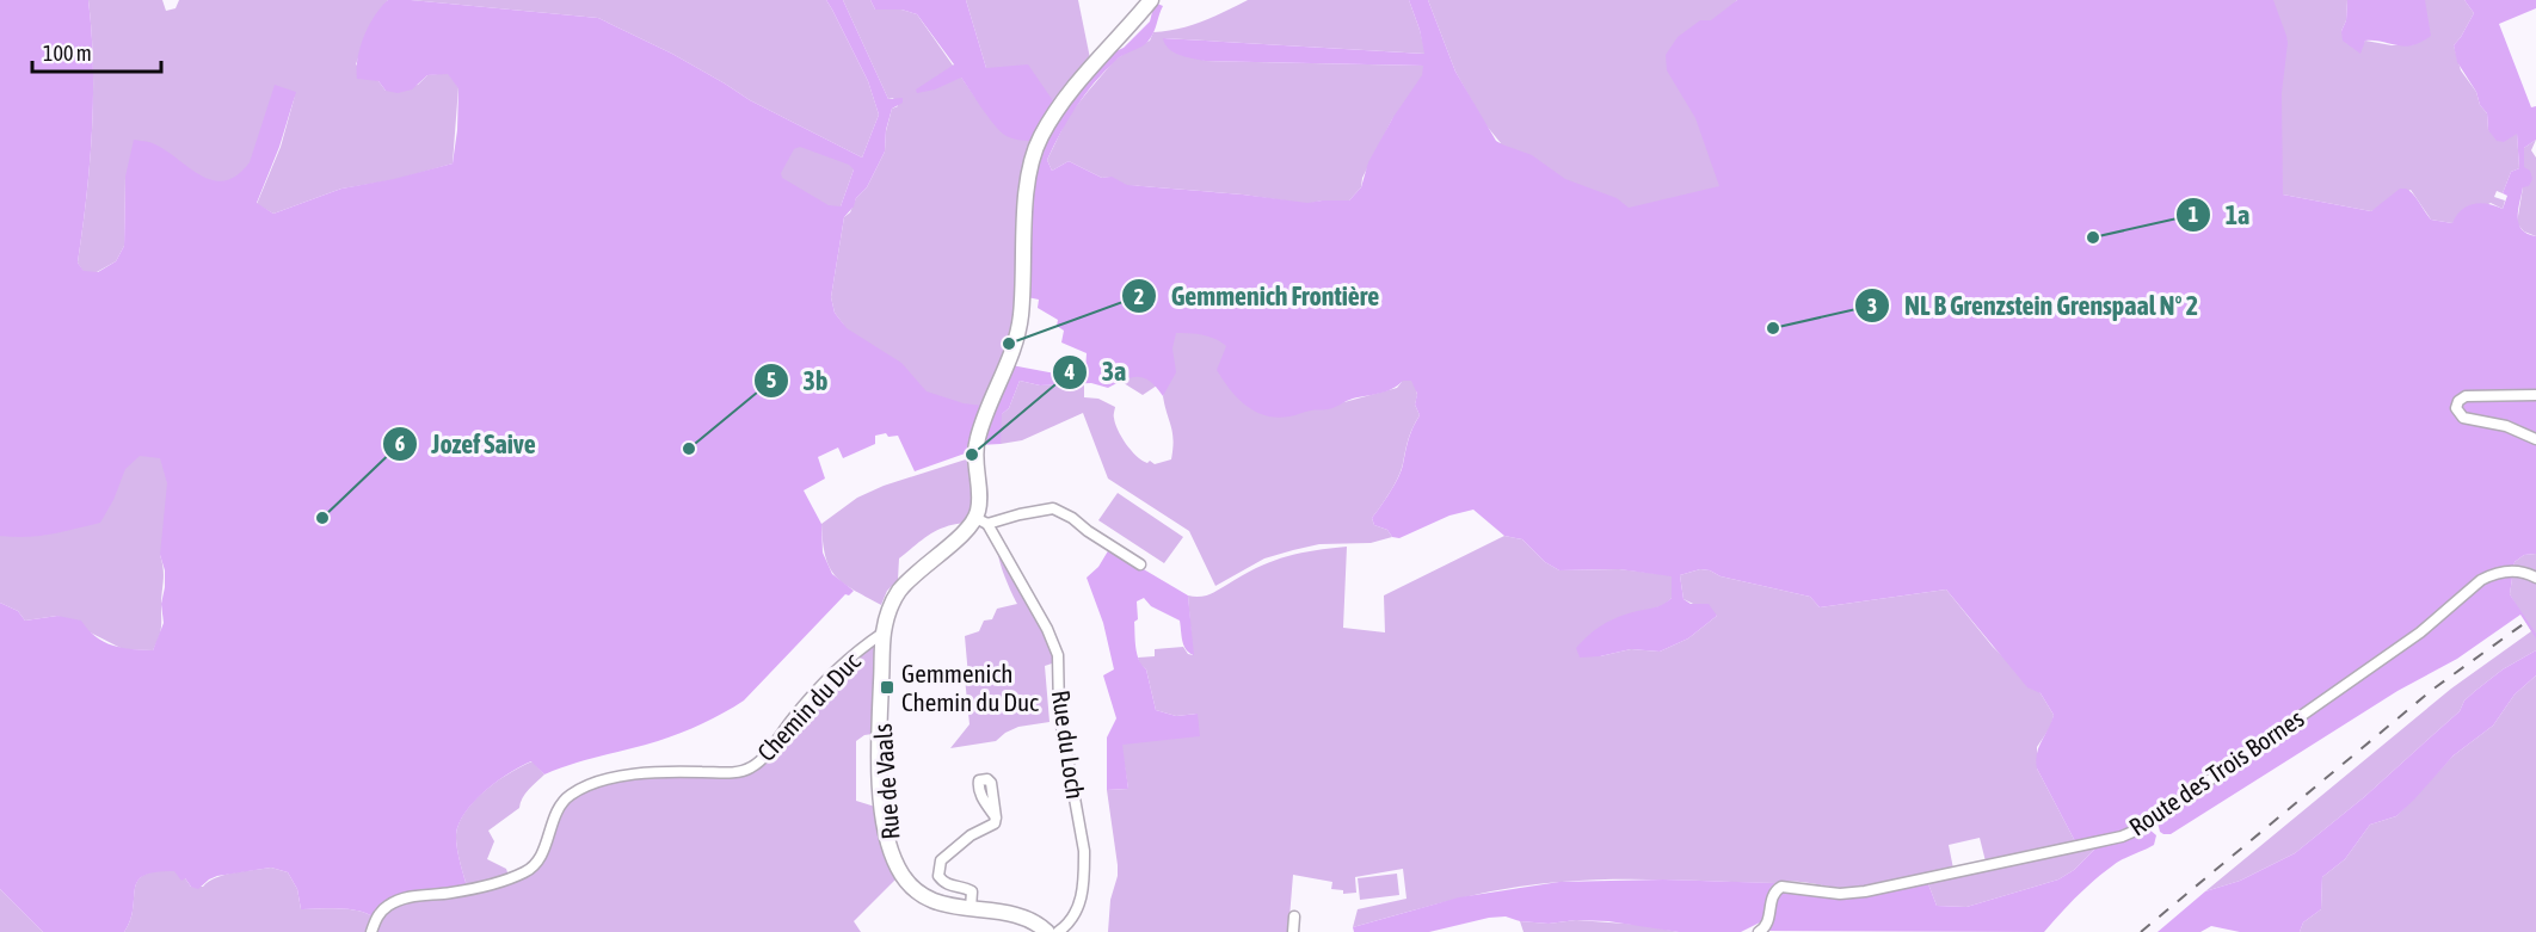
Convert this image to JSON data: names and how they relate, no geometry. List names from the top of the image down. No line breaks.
{"streets":{"main road":["Rue de Vaals"],"street":["Chemin du Duc","Rue du Loch","Route des Trois Bornes"]},"crossings":[["Chemin du Duc","Rue de Vaals"],["Rue du Loch","Rue de Vaals"]],"places":{"other":["1a","NL B Grenzstein Grenspaal N° 2","Gemmenich Frontière","3b","3a","Jozef Saive"],"transit":["Gemmenich Chemin du Duc"]},"scale_bar":"100 m"}
